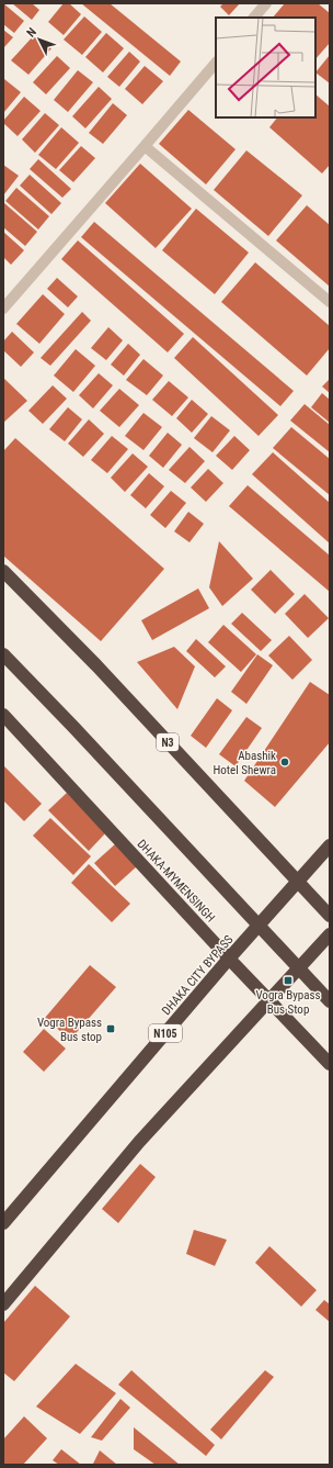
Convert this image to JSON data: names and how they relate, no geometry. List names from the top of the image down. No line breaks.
{"streets":{"highway":["N3","DHAKA-MYMENSINGH","DHAKA CITY BYPASS","N105"]},"crossings":[["N3","DHAKA CITY BYPASS"],["DHAKA-MYMENSINGH","DHAKA CITY BYPASS"]],"places":{"other":["Abashik Hotel Shewra"],"transit":["Vogra Bypass Bus Stop","Vogra Bypass Bus stop"]},"north":"top left"}
